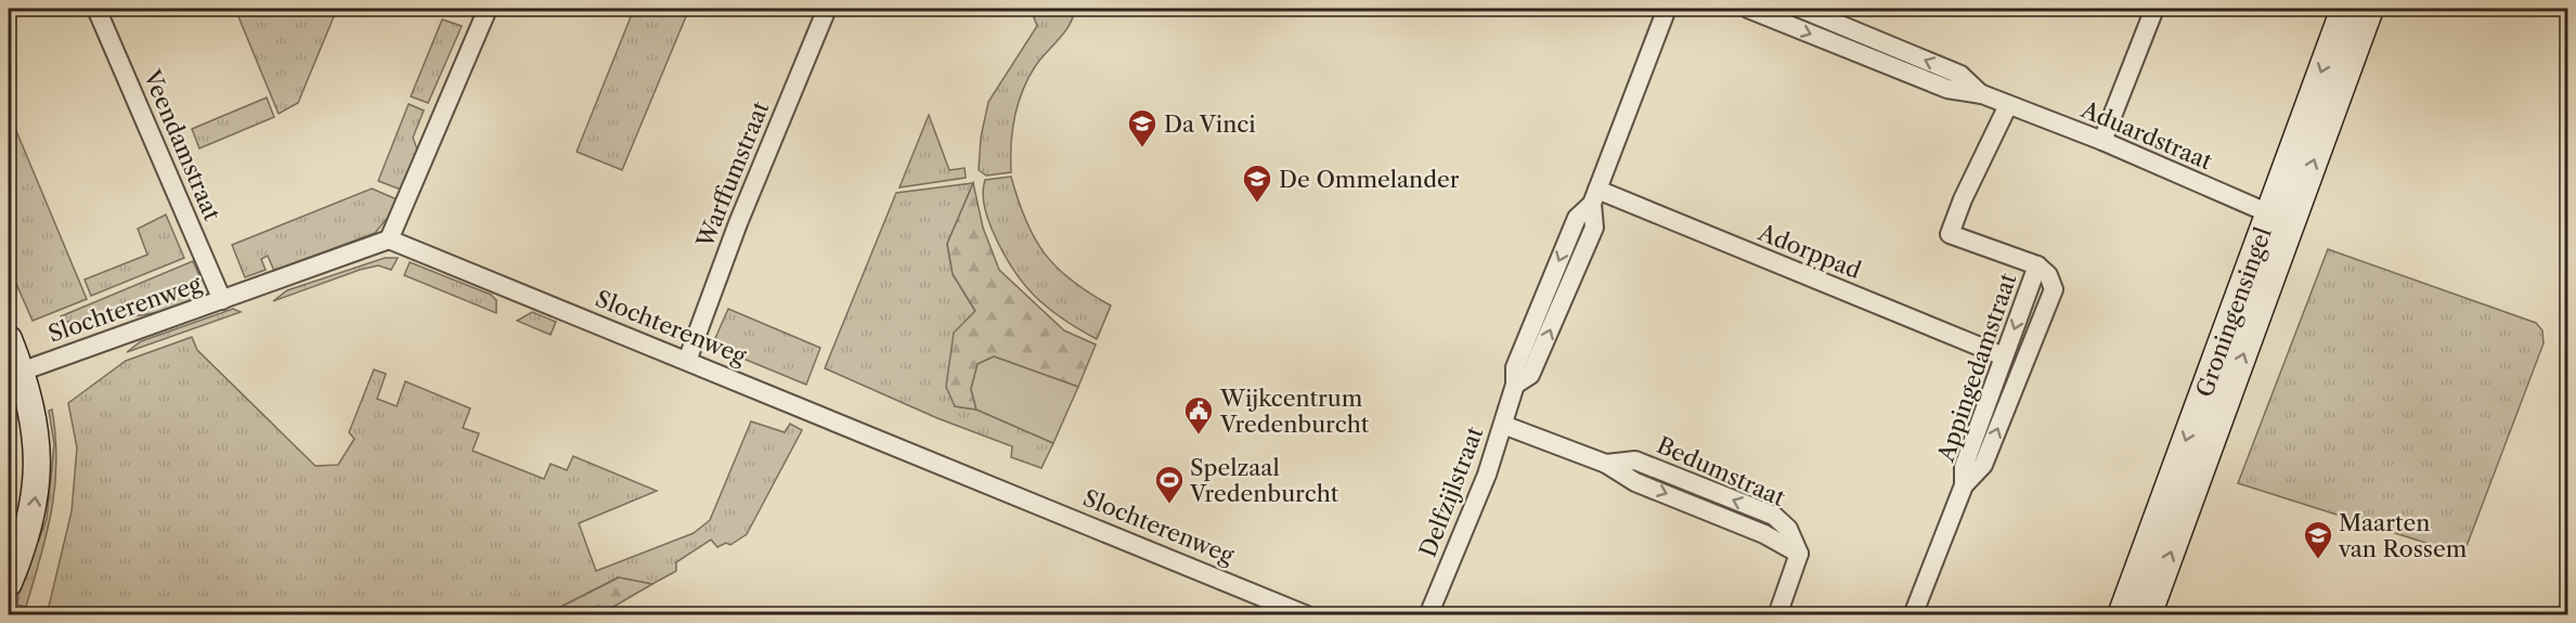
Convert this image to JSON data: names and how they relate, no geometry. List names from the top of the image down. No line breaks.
{"streets":{"street":["Aduardstraat","Veendamstraat","Warffumstraat","Adorppad","Slochterenweg","Groningensingel","Appingedamstraat","Bedumstraat","Delfzijlstraat"]},"crossings":[["Aduardstraat","Groningensingel"],["Aduardstraat","Appingedamstraat"],["Veendamstraat","Slochterenweg"],["Warffumstraat","Slochterenweg"],["Adorppad","Appingedamstraat"],["Adorppad","Delfzijlstraat"],["Bedumstraat","Delfzijlstraat"]],"places":{"school or university":["Da Vinci","De Ommelander","Maarten van Rossem"],"public building":["Wijkcentrum Vredenburcht"],"sports":["Spelzaal Vredenburcht"]}}
